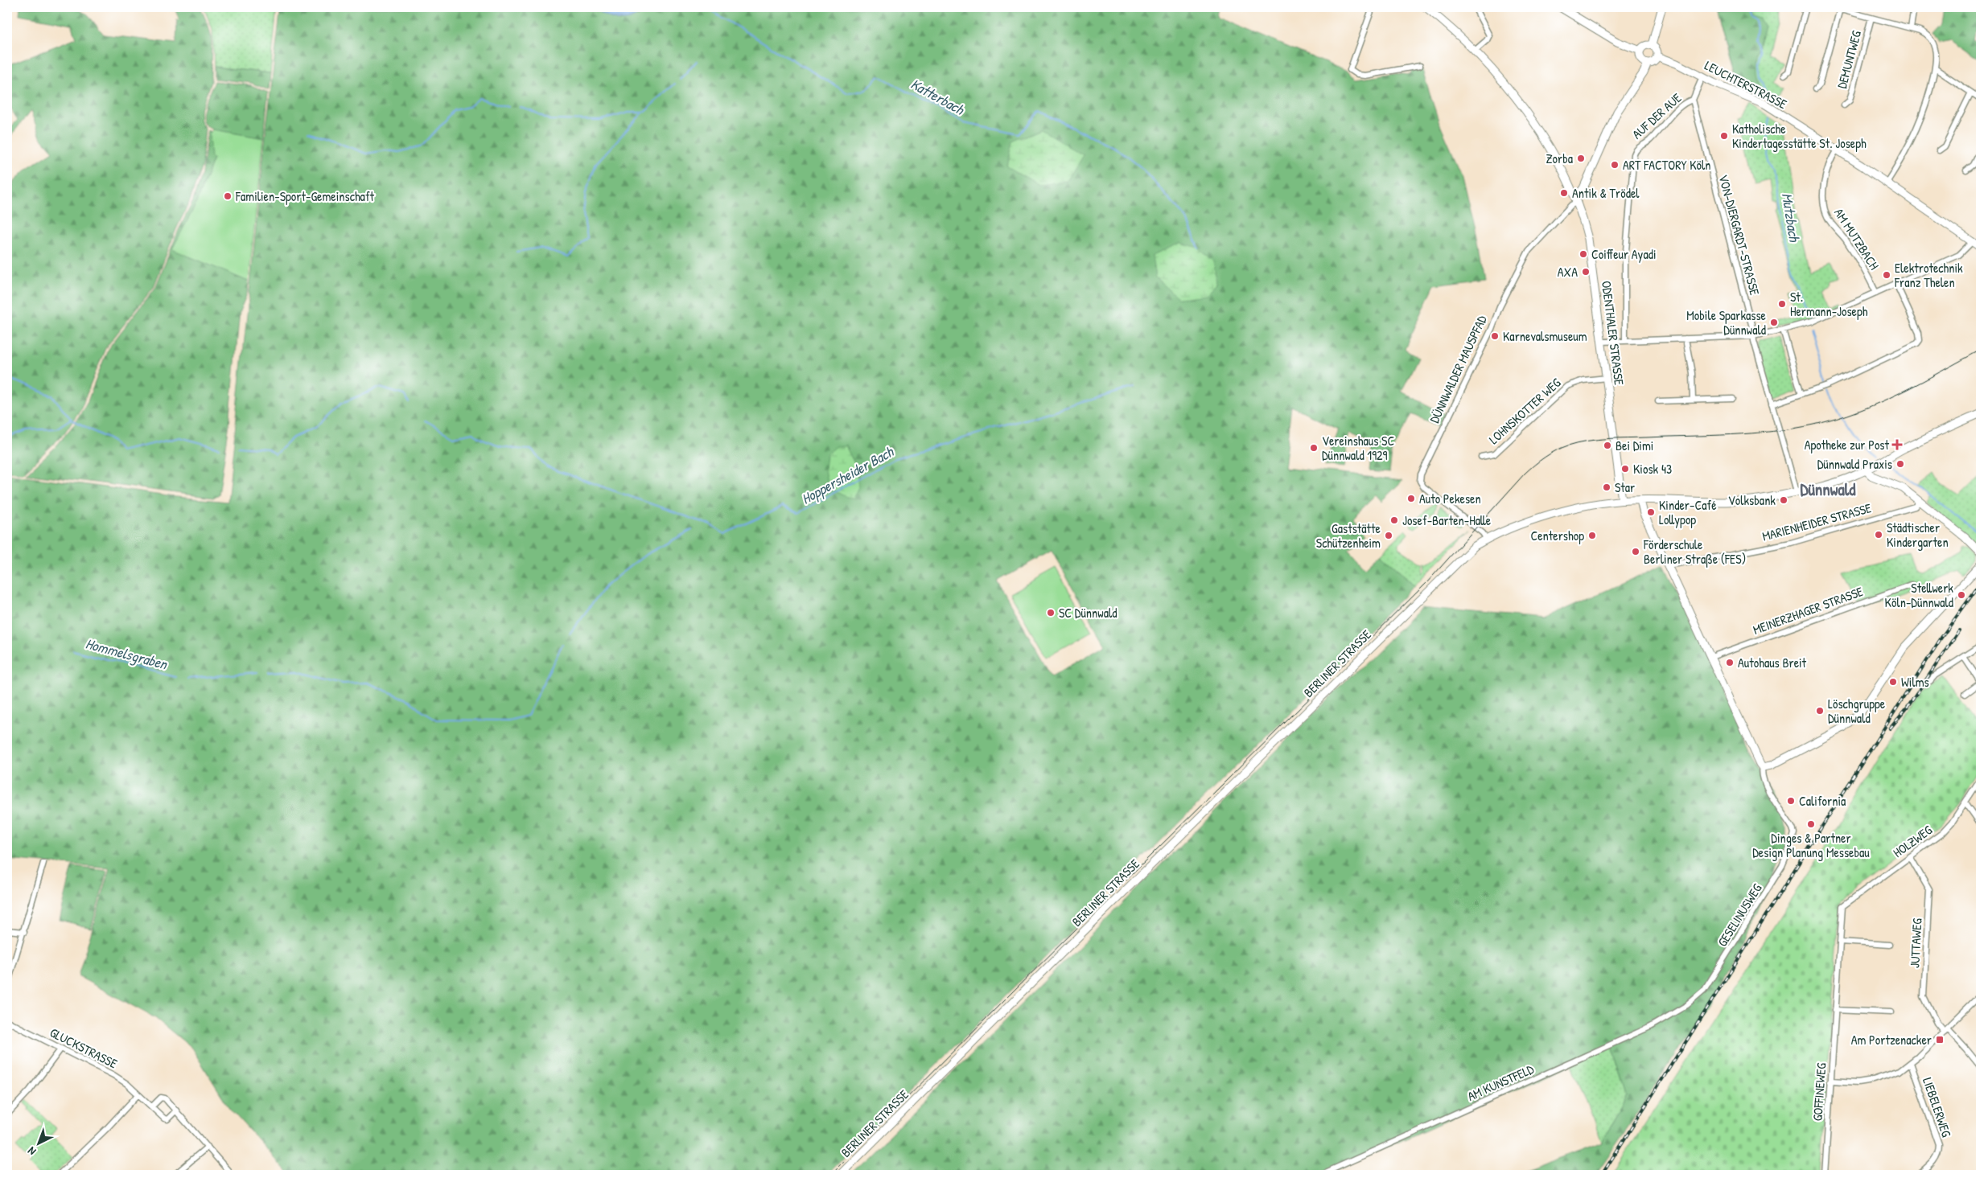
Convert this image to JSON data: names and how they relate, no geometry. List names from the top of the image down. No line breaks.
{"streets":{"main road":["LEUCHTERSTRASSE","ODENTHALER STRASSE","DÜNNWALDER MAUSPFAD","BERLINER STRASSE"],"street":["DEMUNTWEG","AUF DER AUE","VON-DIERGARDT-STRASSE","AM MUTZBACH","LOHNSKOTTER WEG","MARIENHEIDER STRASSE","MEINERZHAGER STRASSE","HOLZWEG","GESELINUSWEG","JUTTAWEG","GLUCKSTRASSE","AM KUNSTFELD","GOFFINEWEG","LIEBELERWEG"]},"crossings":[["LEUCHTERSTRASSE","AUF DER AUE"],["LEUCHTERSTRASSE","AM MUTZBACH"],["LEUCHTERSTRASSE","DÜNNWALDER MAUSPFAD"],["AUF DER AUE","VON-DIERGARDT-STRASSE"],["VON-DIERGARDT-STRASSE","BERLINER STRASSE"],["ODENTHALER STRASSE","DÜNNWALDER MAUSPFAD"],["ODENTHALER STRASSE","LOHNSKOTTER WEG"],["ODENTHALER STRASSE","BERLINER STRASSE"],["DÜNNWALDER MAUSPFAD","BERLINER STRASSE"],["HOLZWEG","JUTTAWEG"],["HOLZWEG","GOFFINEWEG"],["GESELINUSWEG","AM KUNSTFELD"]],"districts":["Dünnwald"],"water":["Katterbach","Mutzbach","Hoppersheider Bach","Hommelsgraben"],"places":{"other":["Katholische Kindertagesstätte St. Joseph","Zorba","ART FACTORY Köln","Antik & Trödel","Familien-Sport-Gemeinschaft","Coiffeur Ayadi","AXA","Elektrotechnik Franz Thelen","St. Hermann-Joseph","Mobile Sparkasse Dünnwald","Karnevalsmuseum","Bei Dimi","Vereinshaus SC Dünnwald 1929","Dünnwald Praxis","Kiosk 43","Star","Auto Pekesen","Volksbank","Kinder-Café Lollypop","Josef-Barten-Halle","Städtischer Kindergarten","Gaststätte Schützenheim","Centershop","Förderschule Berliner Straße (FES)","Stellwerk Köln-Dünnwald","SC Dünnwald","Autohaus Breit","Wilms","Löschgruppe Dünnwald","California","Dinges & Partner Design Planung Messebau"],"health":["Apotheke zur Post"],"transit":["Am Portzenacker"]},"north":"bottom left"}
